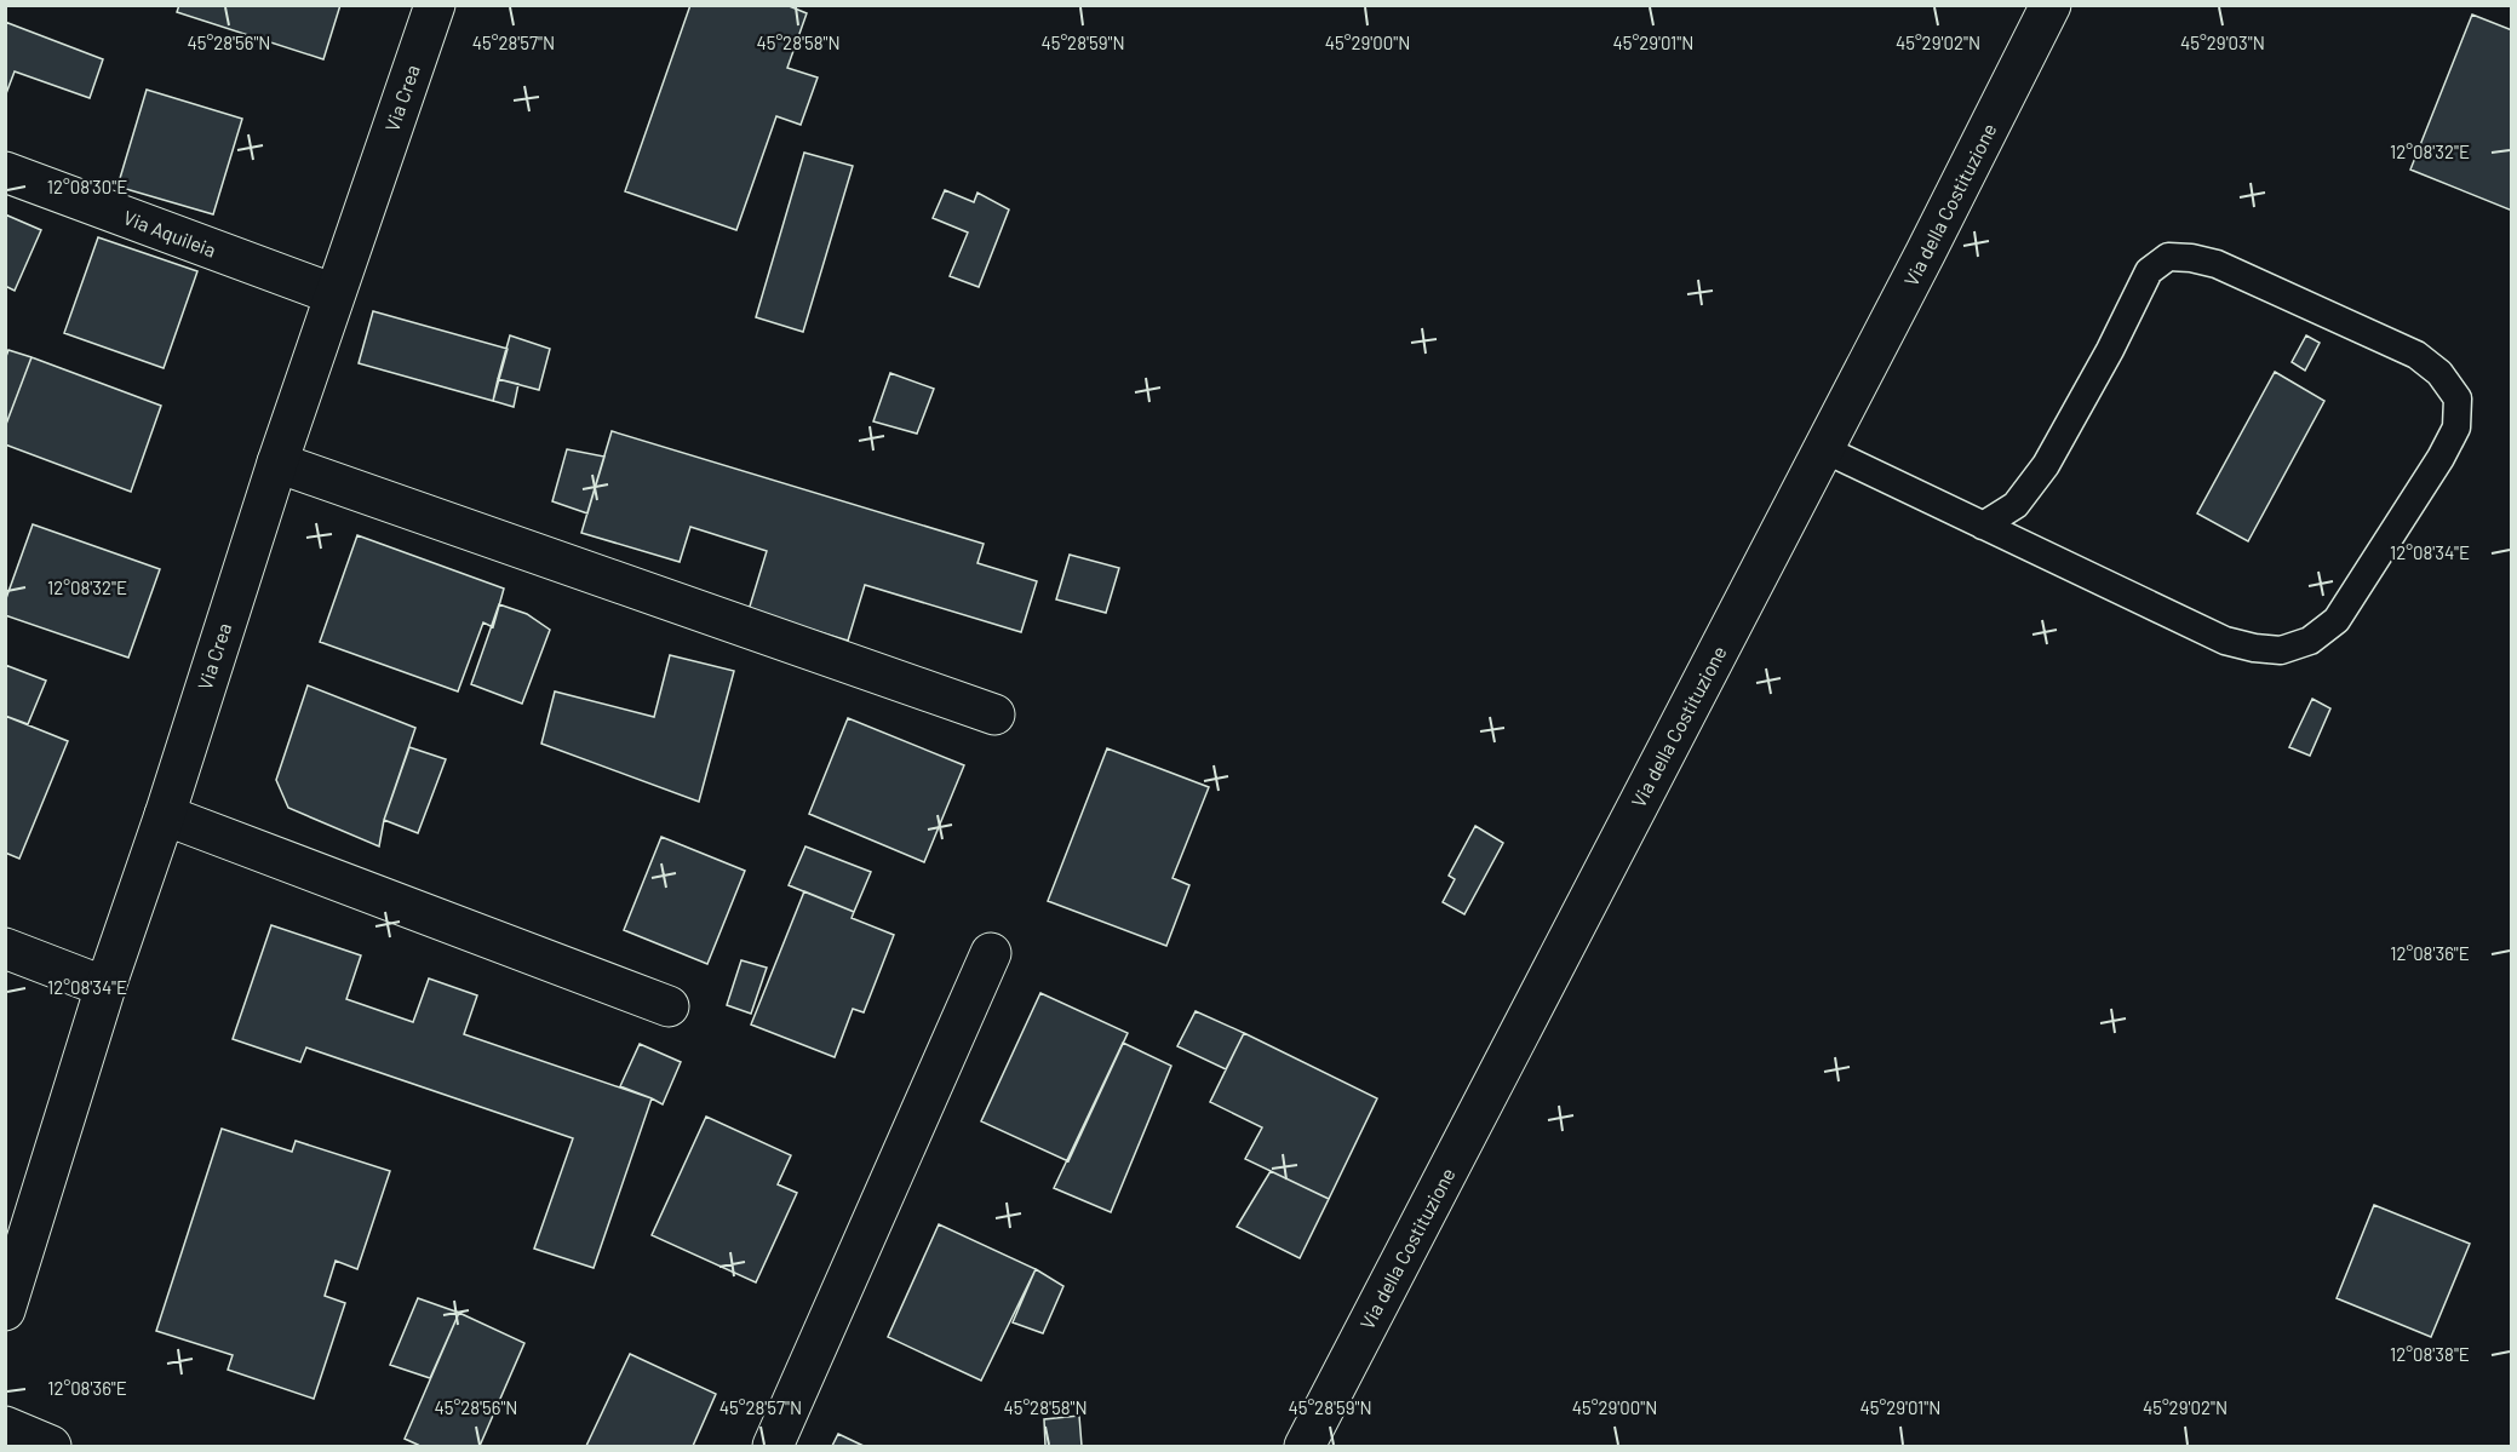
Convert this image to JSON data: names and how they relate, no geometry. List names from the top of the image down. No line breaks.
{"streets":{"street":["Via Crea","Via della Costituzione","Via Aquileia"]},"crossings":[["Via Crea","Via Aquileia"]],"coordinates":["45°28'56\"N","45°28'57\"N","45°28'58\"N","45°28'59\"N","45°29'00\"N","45°29'01\"N","45°29'02\"N","45°29'03\"N","12°08'32\"E","12°08'30\"E","12°08'34\"E","12°08'36\"E","12°08'38\"E"]}
